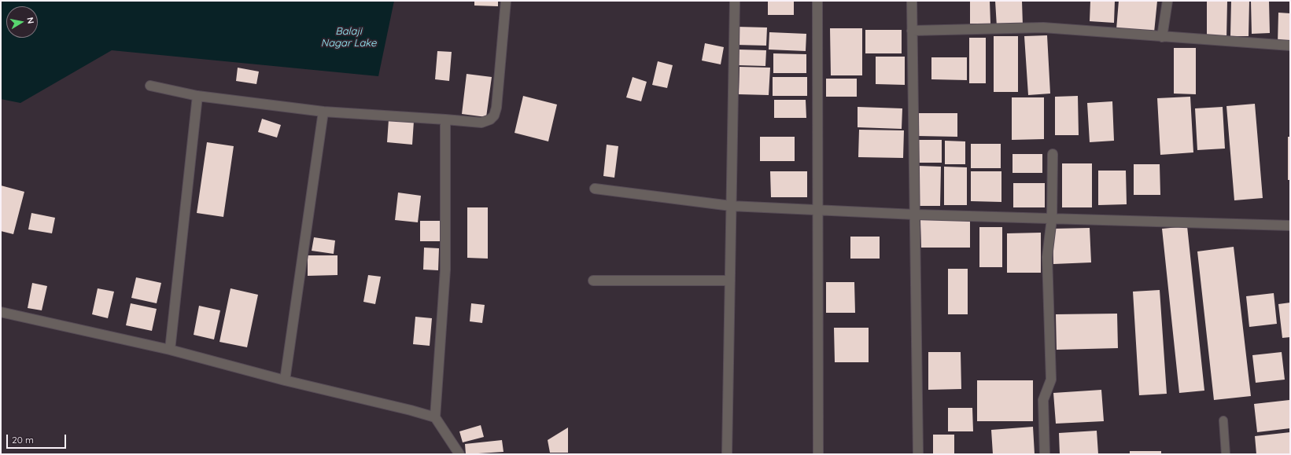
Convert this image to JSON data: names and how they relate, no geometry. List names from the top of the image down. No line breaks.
{"water":["Balaji Nagar Lake"],"scale_bar":"20 m","north":"right"}
